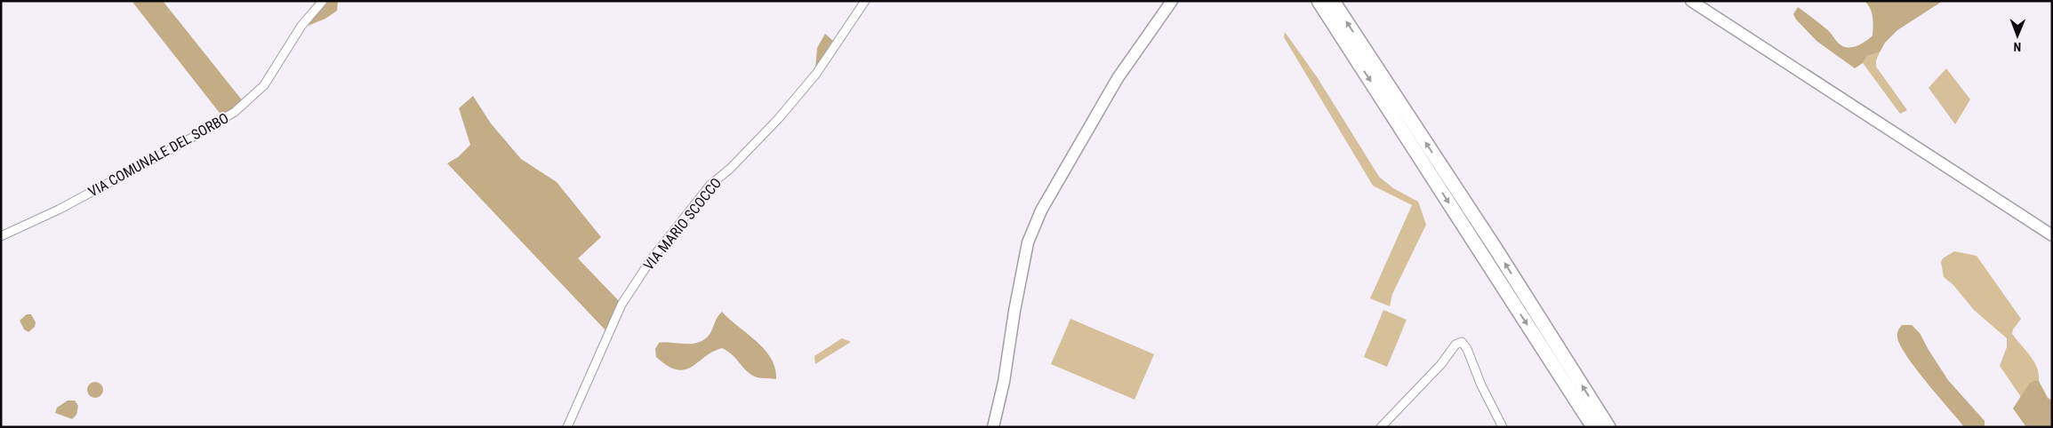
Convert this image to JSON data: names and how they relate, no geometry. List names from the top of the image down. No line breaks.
{"streets":{"street":["VIA COMUNALE DEL SORBO","VIA MARIO SCOCCO"]},"north":"bottom"}
